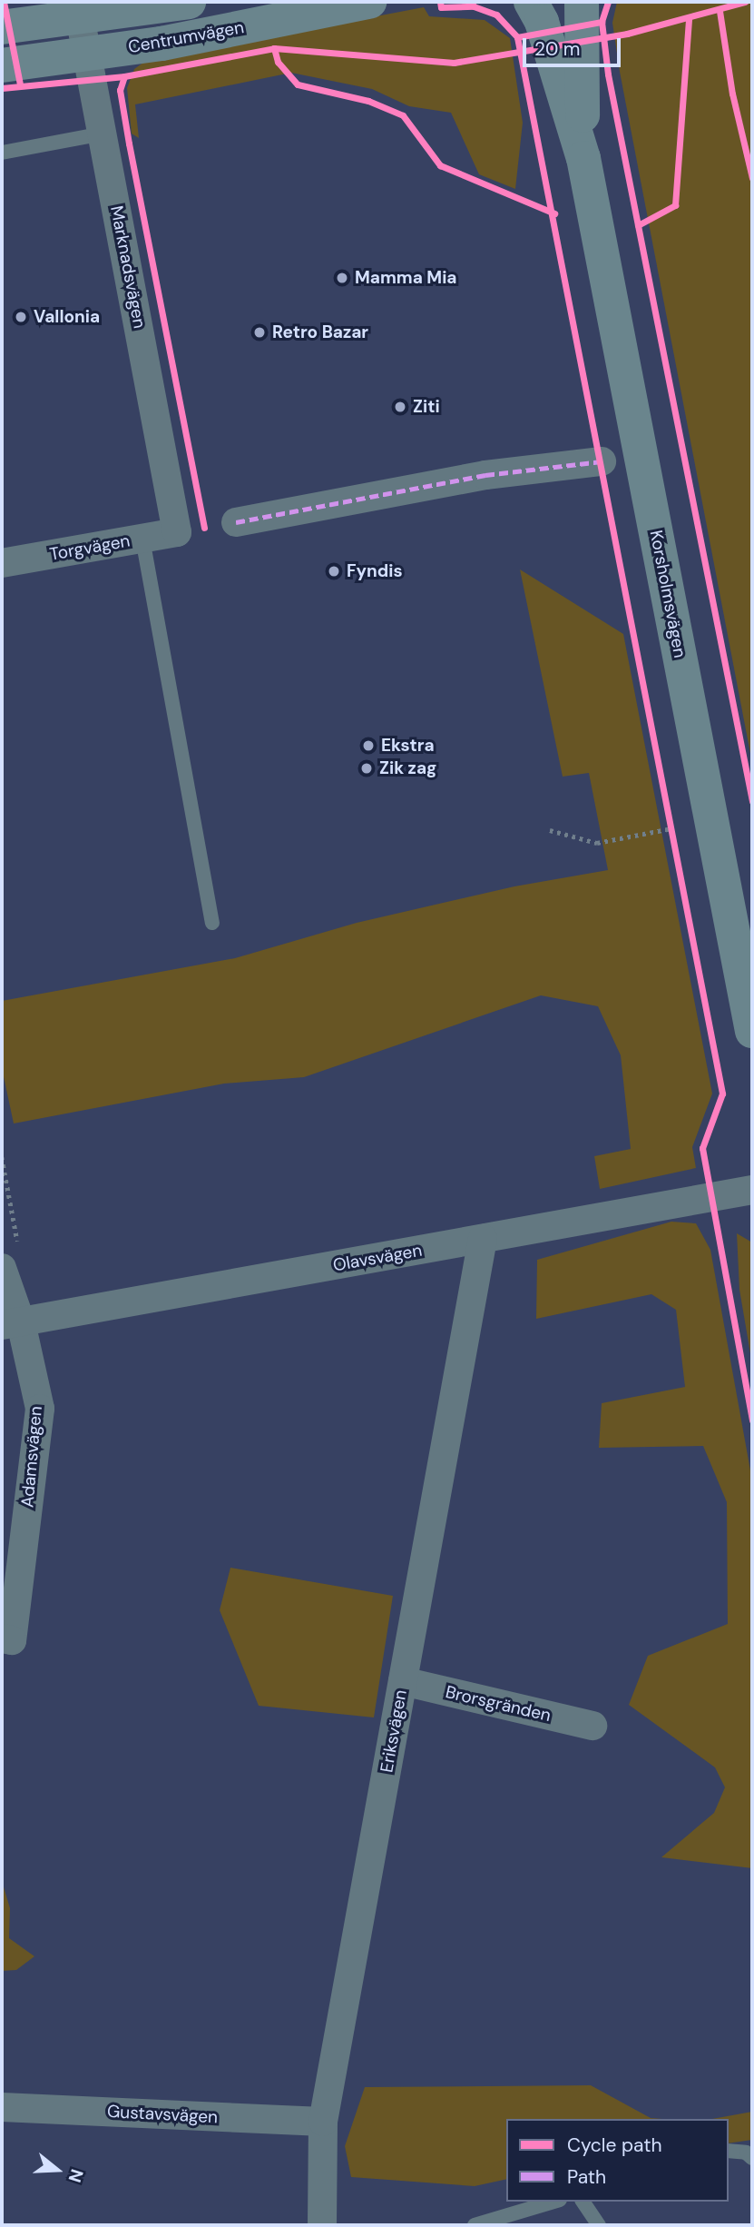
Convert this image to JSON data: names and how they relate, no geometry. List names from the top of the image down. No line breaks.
{"streets":{"main road":["Centrumvägen","Korsholmsvägen"],"street":["Marknadsvägen","Torgvägen","Olavsvägen","Adamsvägen","Brorsgränden","Eriksvägen","Gustavsvägen"]},"crossings":[["Centrumvägen","Marknadsvägen"],["Marknadsvägen","Torgvägen"],["Olavsvägen","Adamsvägen"],["Olavsvägen","Eriksvägen"],["Brorsgränden","Eriksvägen"],["Eriksvägen","Gustavsvägen"]],"places":["Mamma Mia","Vallonia","Retro Bazar","Ziti","Fyndis","Ekstra","Zik zag"],"legend":["Cycle path","Path"],"scale_bar":"20 m","north":"right"}
